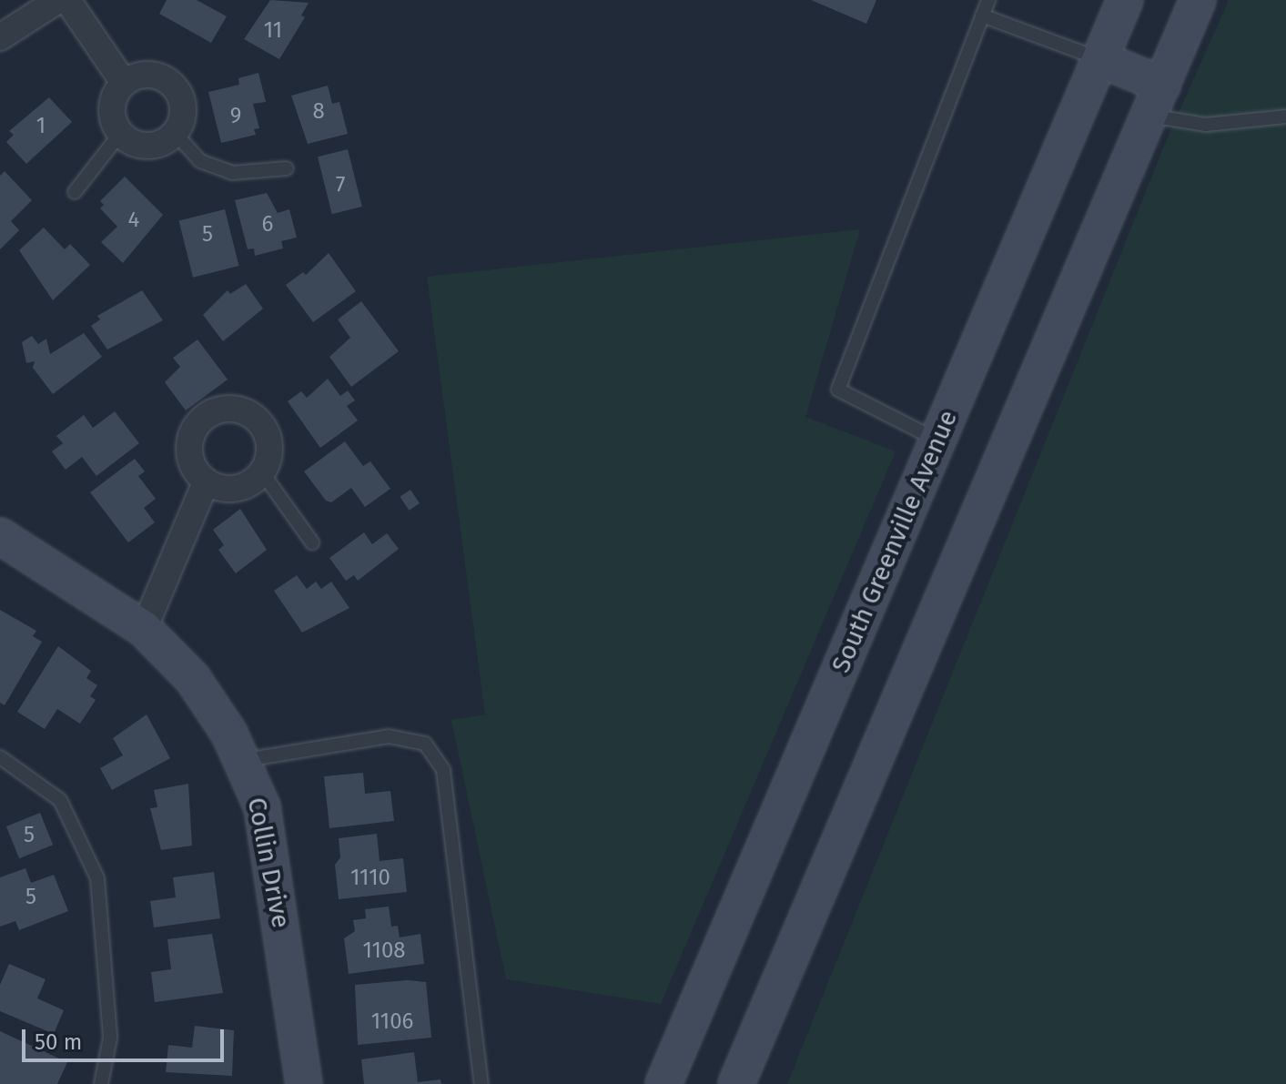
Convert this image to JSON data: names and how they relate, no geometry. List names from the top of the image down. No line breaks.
{"streets":{"main road":["South Greenville Avenue","Collin Drive"]},"house_numbers":["11","8","9","1","7","4","6","5","5","1110","5","1108","1106"],"scale_bar":"50 m"}
